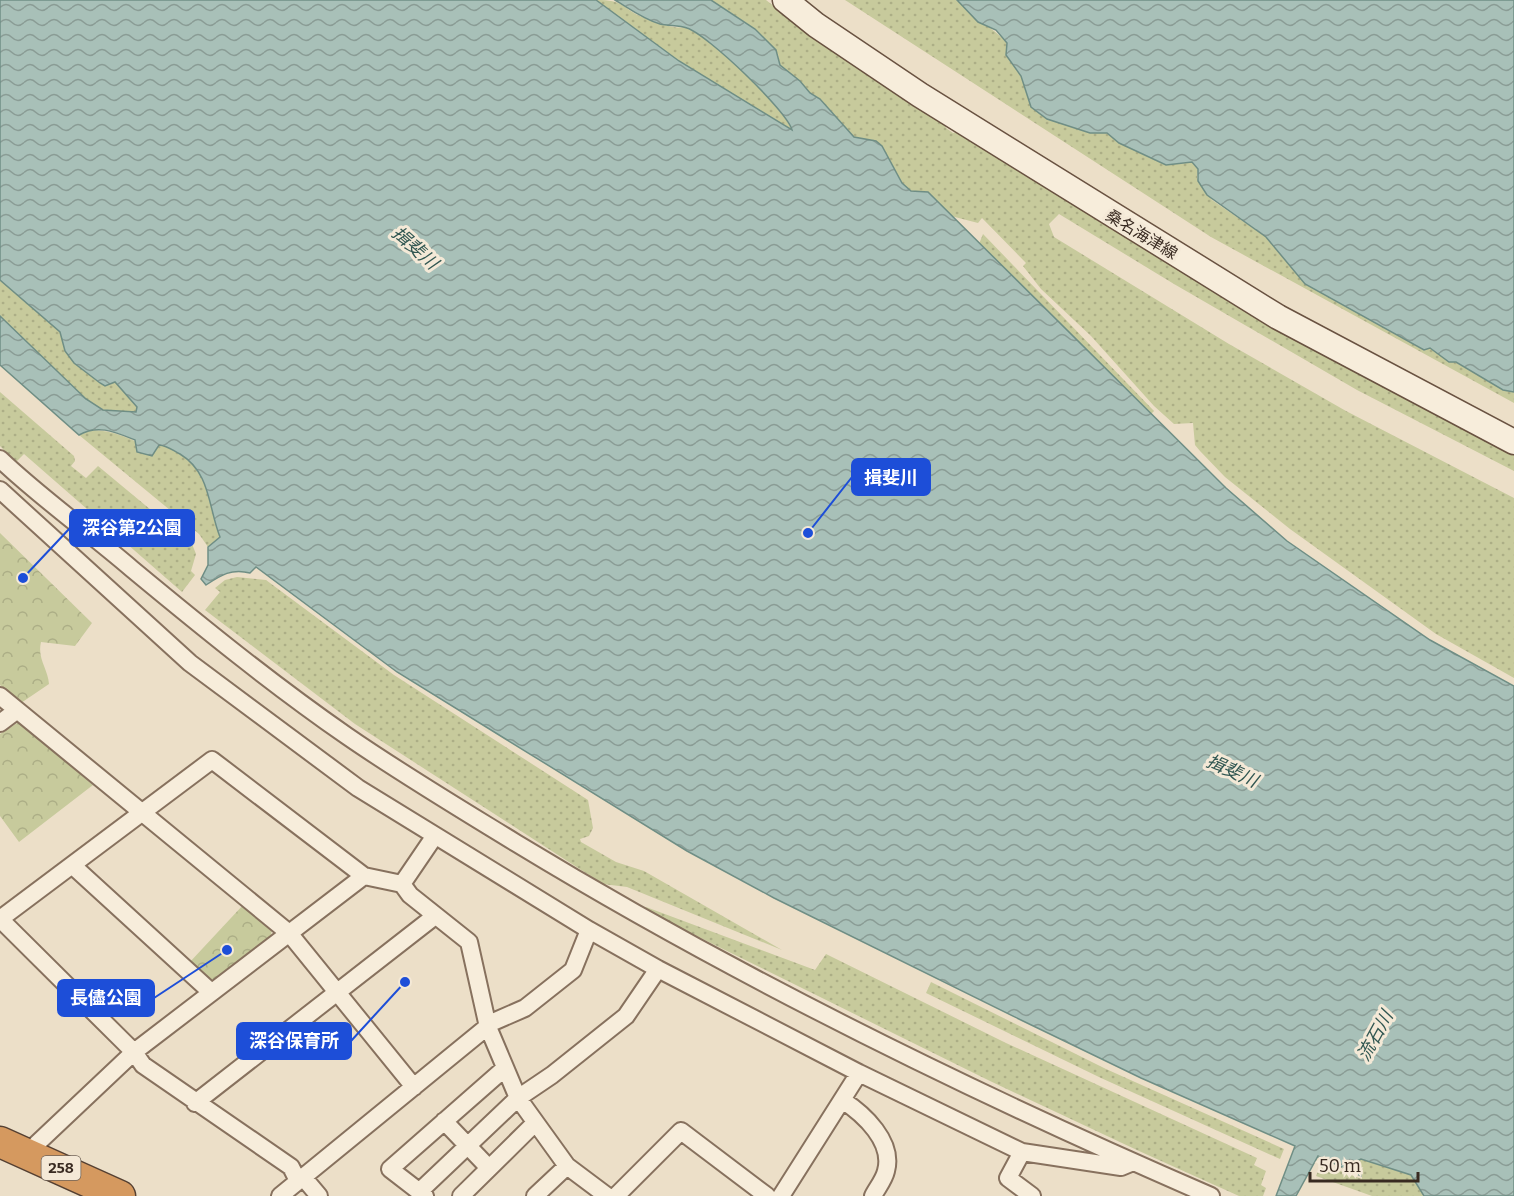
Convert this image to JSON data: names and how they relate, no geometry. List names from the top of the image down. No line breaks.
{"streets":{"highway":["258"],"main road":["桑名海津線"]},"water":["揖斐川","流石川"],"places":["揖斐川","深谷第2公園","長儘公園","深谷保育所"],"scale_bar":"50 m"}
